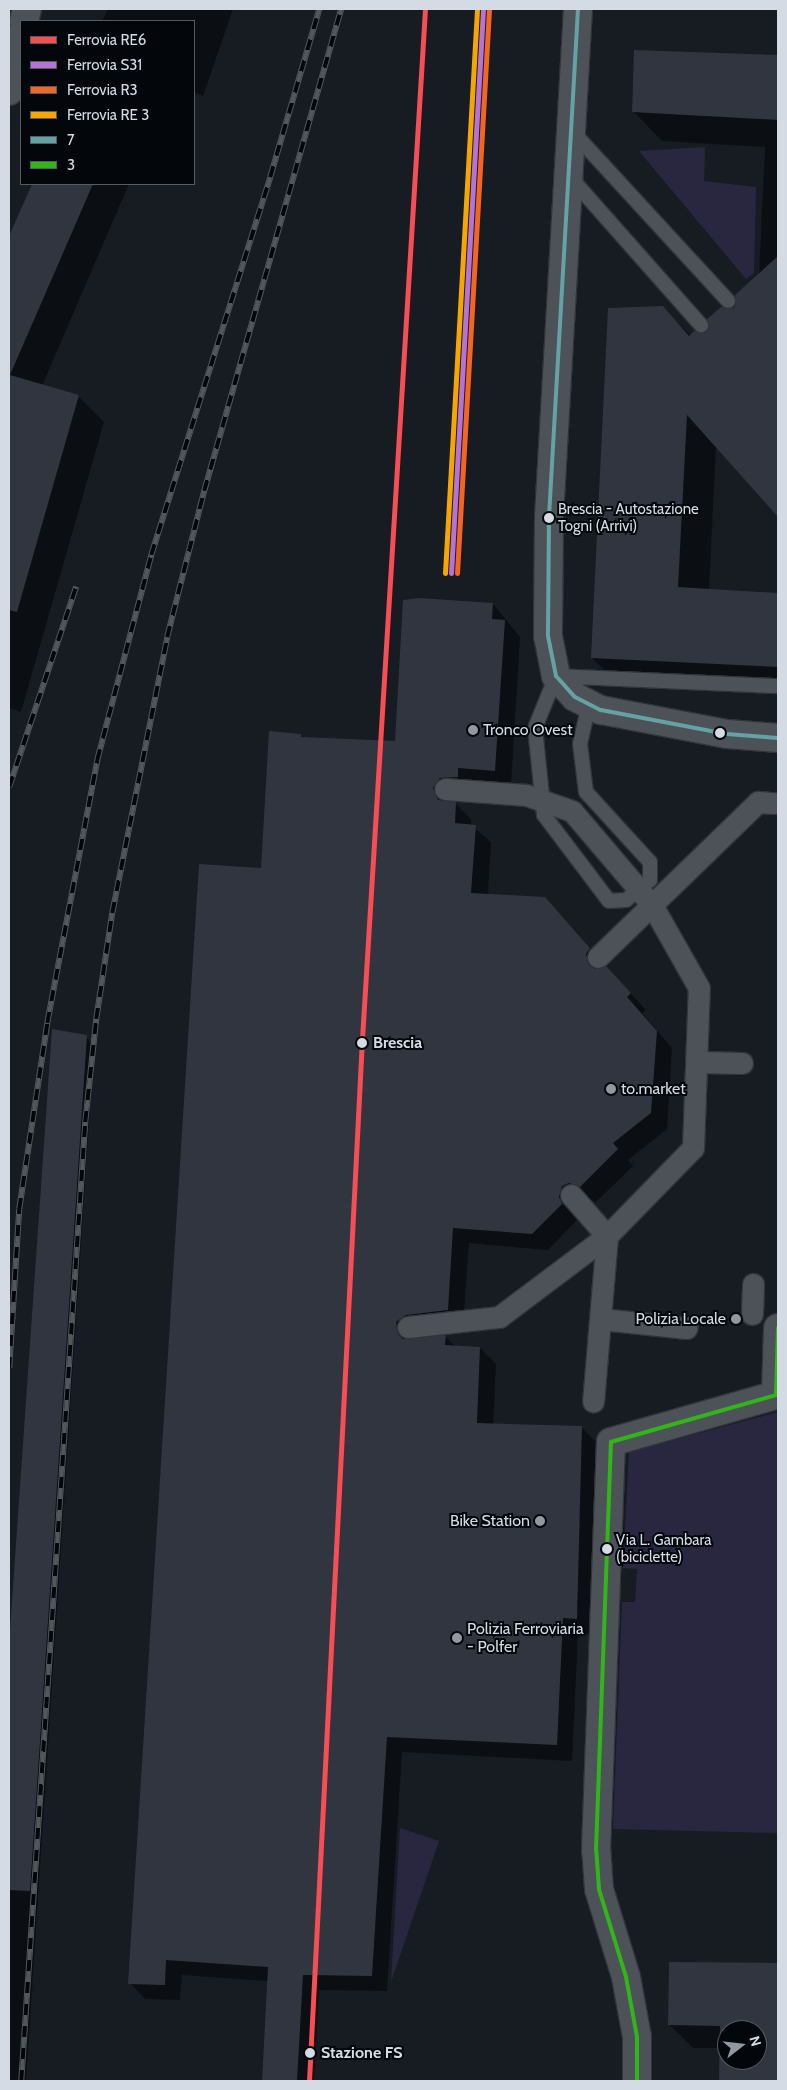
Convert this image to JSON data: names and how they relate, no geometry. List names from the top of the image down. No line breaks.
{"places":["Brescia - Autostazione Togni (Arrivi)","Tronco Ovest","Brescia","to.market","Polizia Locale","Bike Station","Via L. Gambara (biciclette)","Polizia Ferroviaria - Polfer","Stazione FS"],"lines":["rail line RE6","rail line S31","rail line R3","transit line 7","transit line 3"],"legend":["Ferrovia RE6","Ferrovia S31","Ferrovia R3","Ferrovia RE 3","7","3"],"north":"right"}
